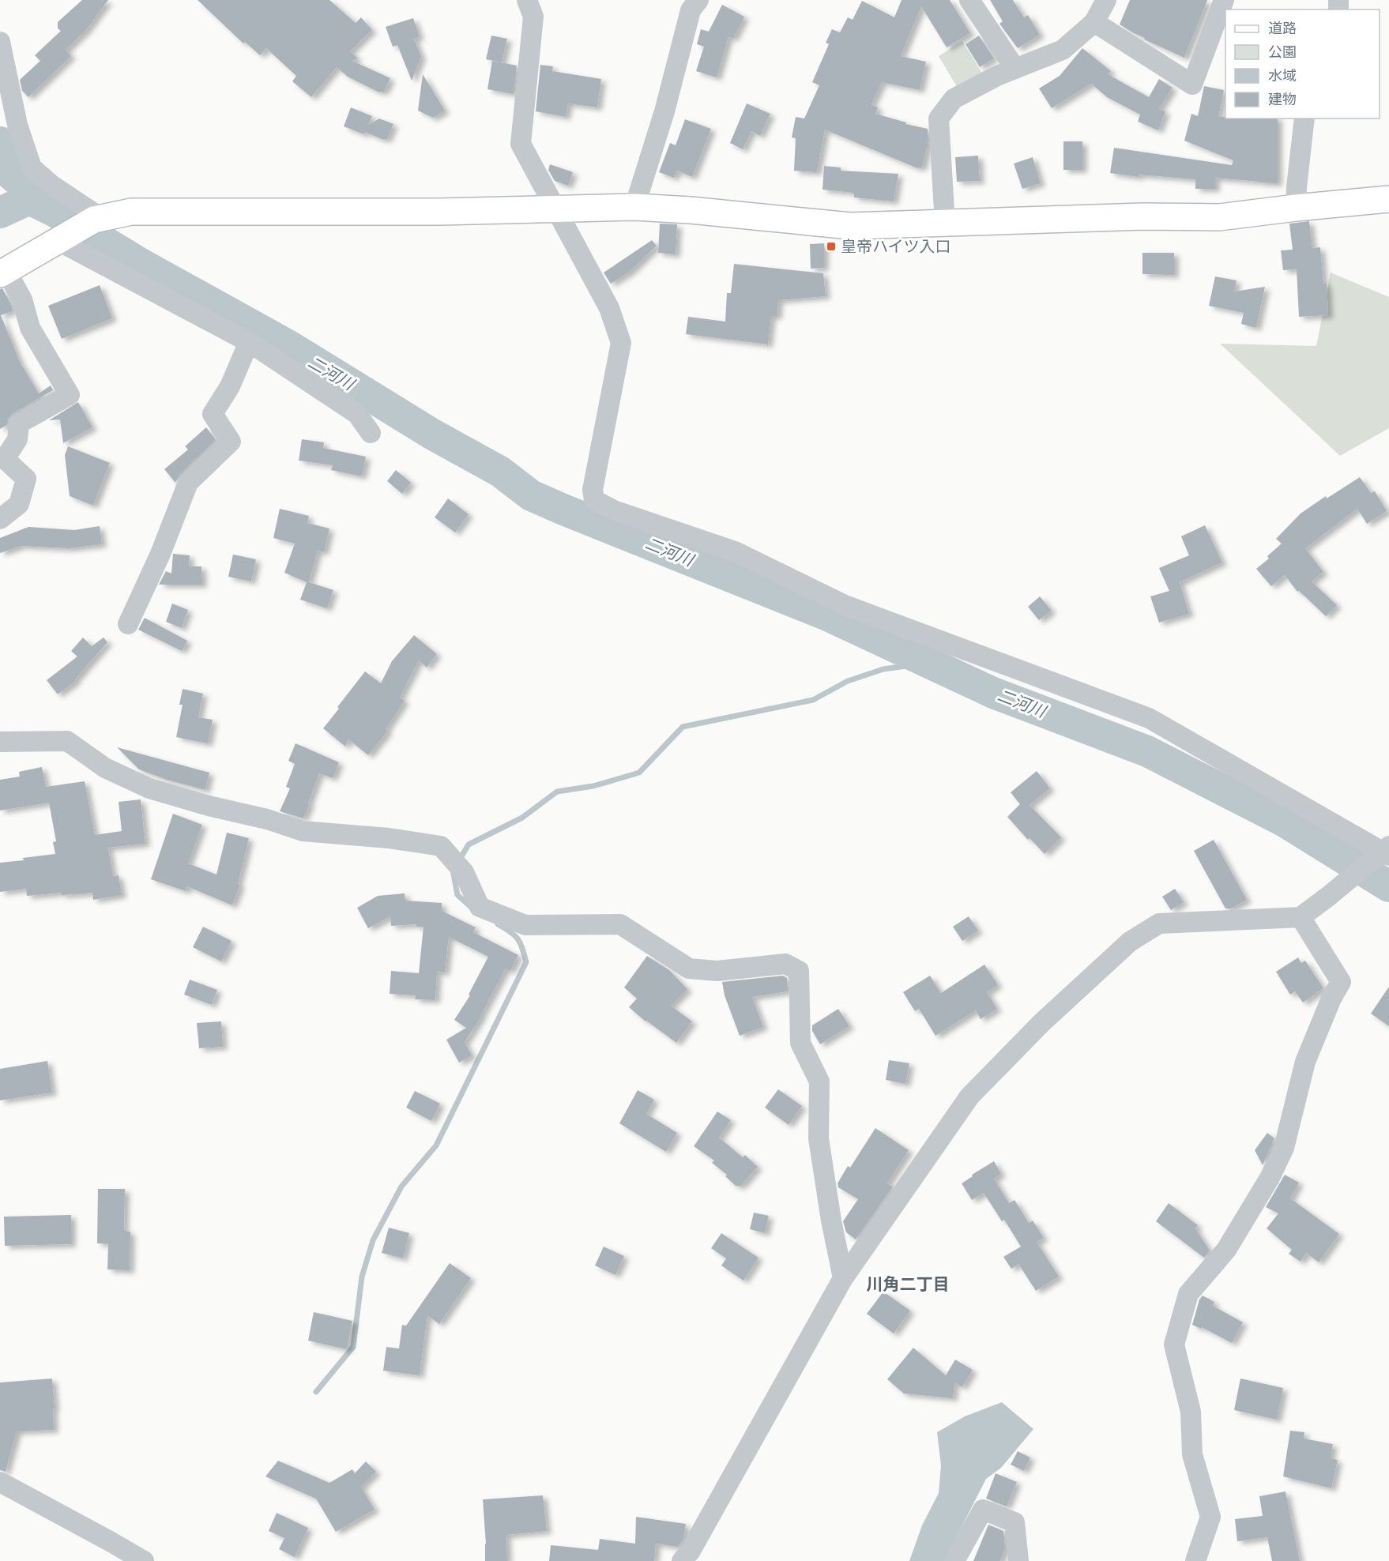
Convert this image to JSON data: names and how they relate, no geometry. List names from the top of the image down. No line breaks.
{"districts":["川角二丁目"],"water":["二河川"],"places":{"transit":["皇帝ハイツ入口"]},"legend":["道路","公園","水域","建物"]}
